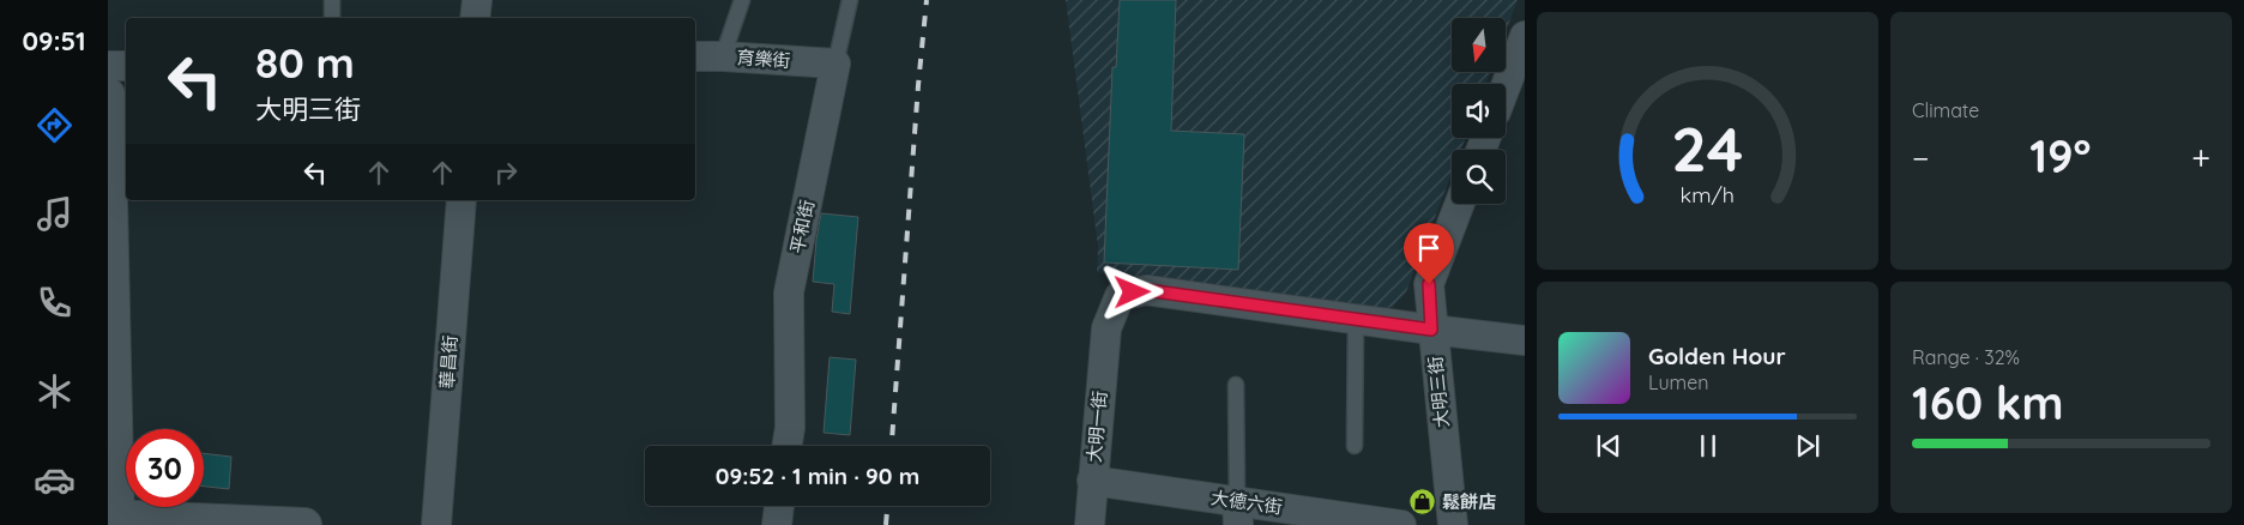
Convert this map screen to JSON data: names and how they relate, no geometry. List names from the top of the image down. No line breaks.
{"streets":{"street":["育樂街","平和街","華昌街","大明三街","大明一街","大德六街"]},"crossings":[["育樂街","平和街"],["大明一街","大德六街"]],"places":{"shop":["鬆餅店"]},"north":"bottom","page":{"tabs":"09:51","tile":["Climate",["Range · 32%","160 km"]],"turn":["80 m","大明三街"],"heat":["−","19°","+"],"song":["Golden Hour","Lumen"],"limit":"30","trip":"09:52 · 1 min · 90 m","gauge":["24","km/h"]}}
